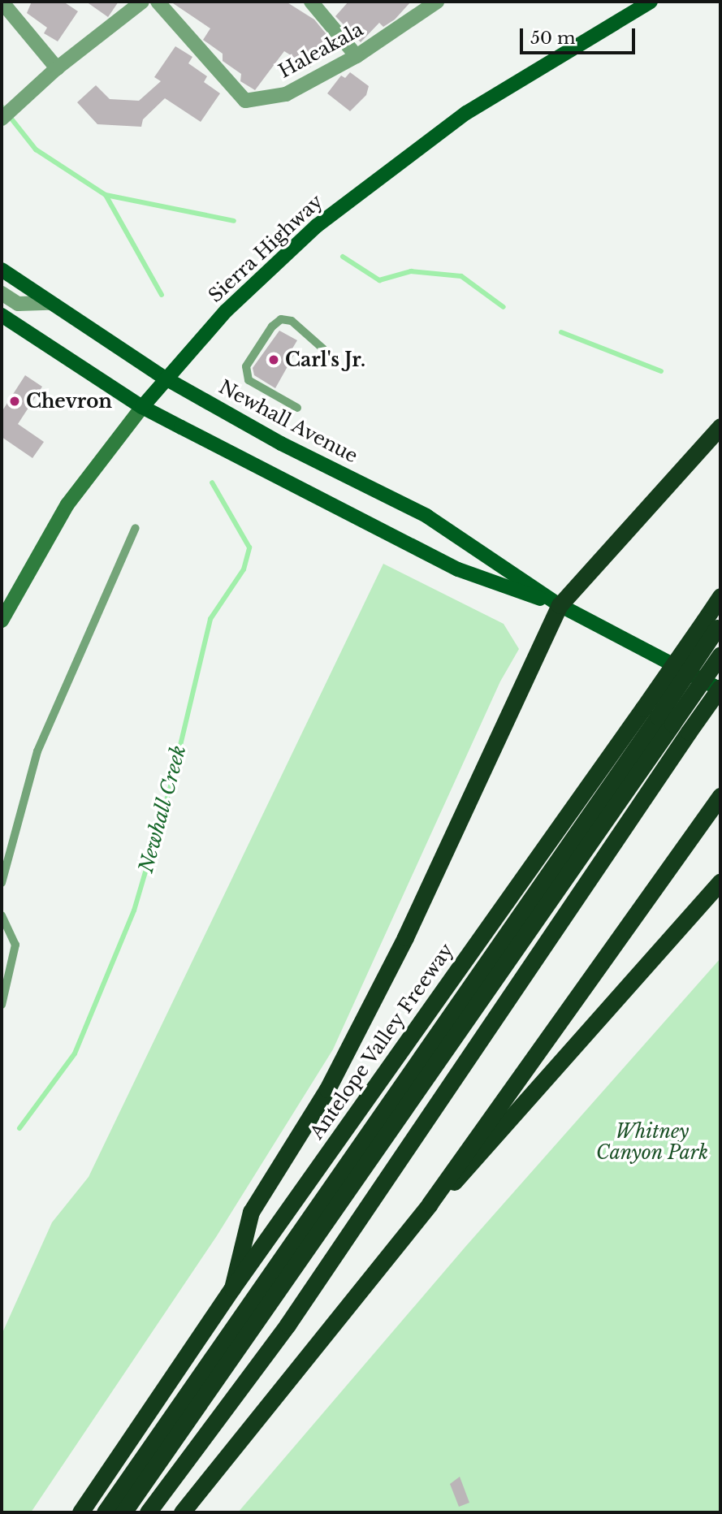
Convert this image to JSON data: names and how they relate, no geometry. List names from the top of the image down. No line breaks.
{"streets":{"highway":["Antelope Valley Freeway"],"main road":["Sierra Highway","Newhall Avenue"],"street":["Haleakala"]},"crossings":[["Sierra Highway","Newhall Avenue"]],"water":["Newhall Creek"],"parks":["Whitney Canyon Park"],"places":["Carl's Jr.","Chevron"],"scale_bar":"50 m"}
